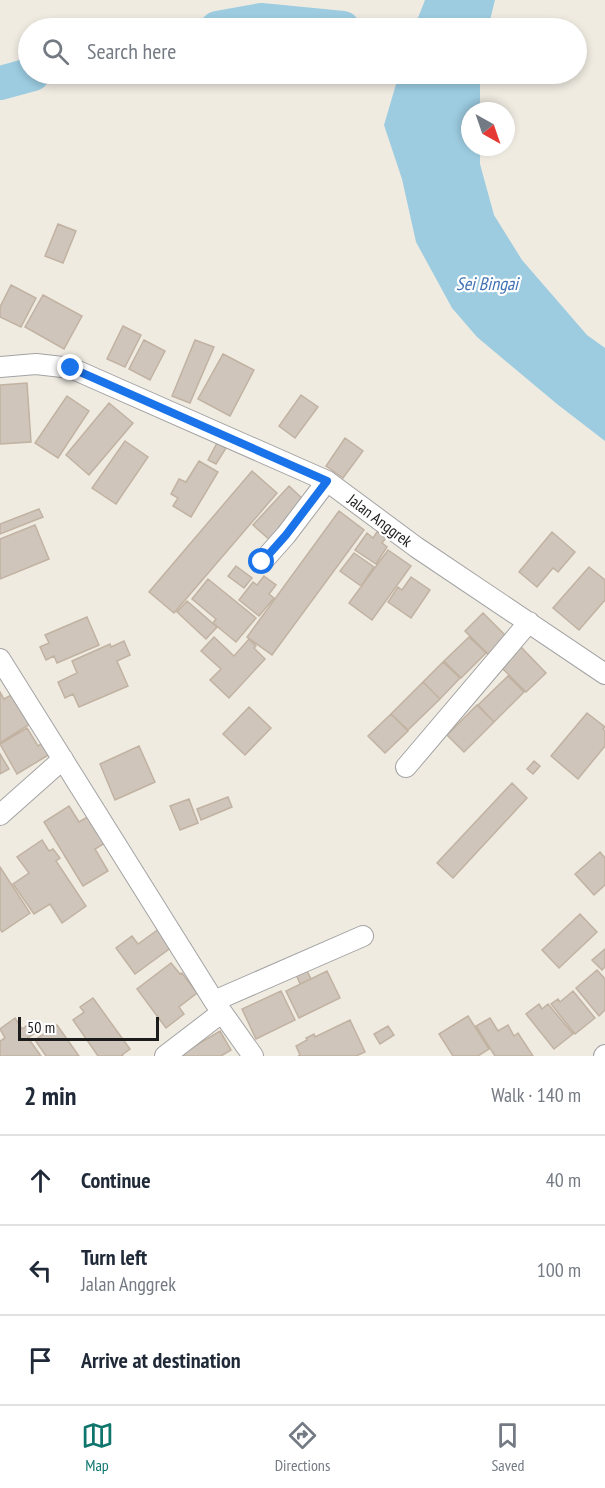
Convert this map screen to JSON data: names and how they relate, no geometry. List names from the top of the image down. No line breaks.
{"streets":{"street":["Jalan Anggrek"]},"water":["Sei Bingai"],"scale_bar":"50 m","north":"bottom right","page":{"search":"Search here","scale":"50 m","heading":["2 min","Walk · 140 m"],"list":[["Continue","40 m"],["Turn left","Jalan Anggrek","100 m"],"Arrive at destination"],"nav":["Map","Directions","Saved"]}}
